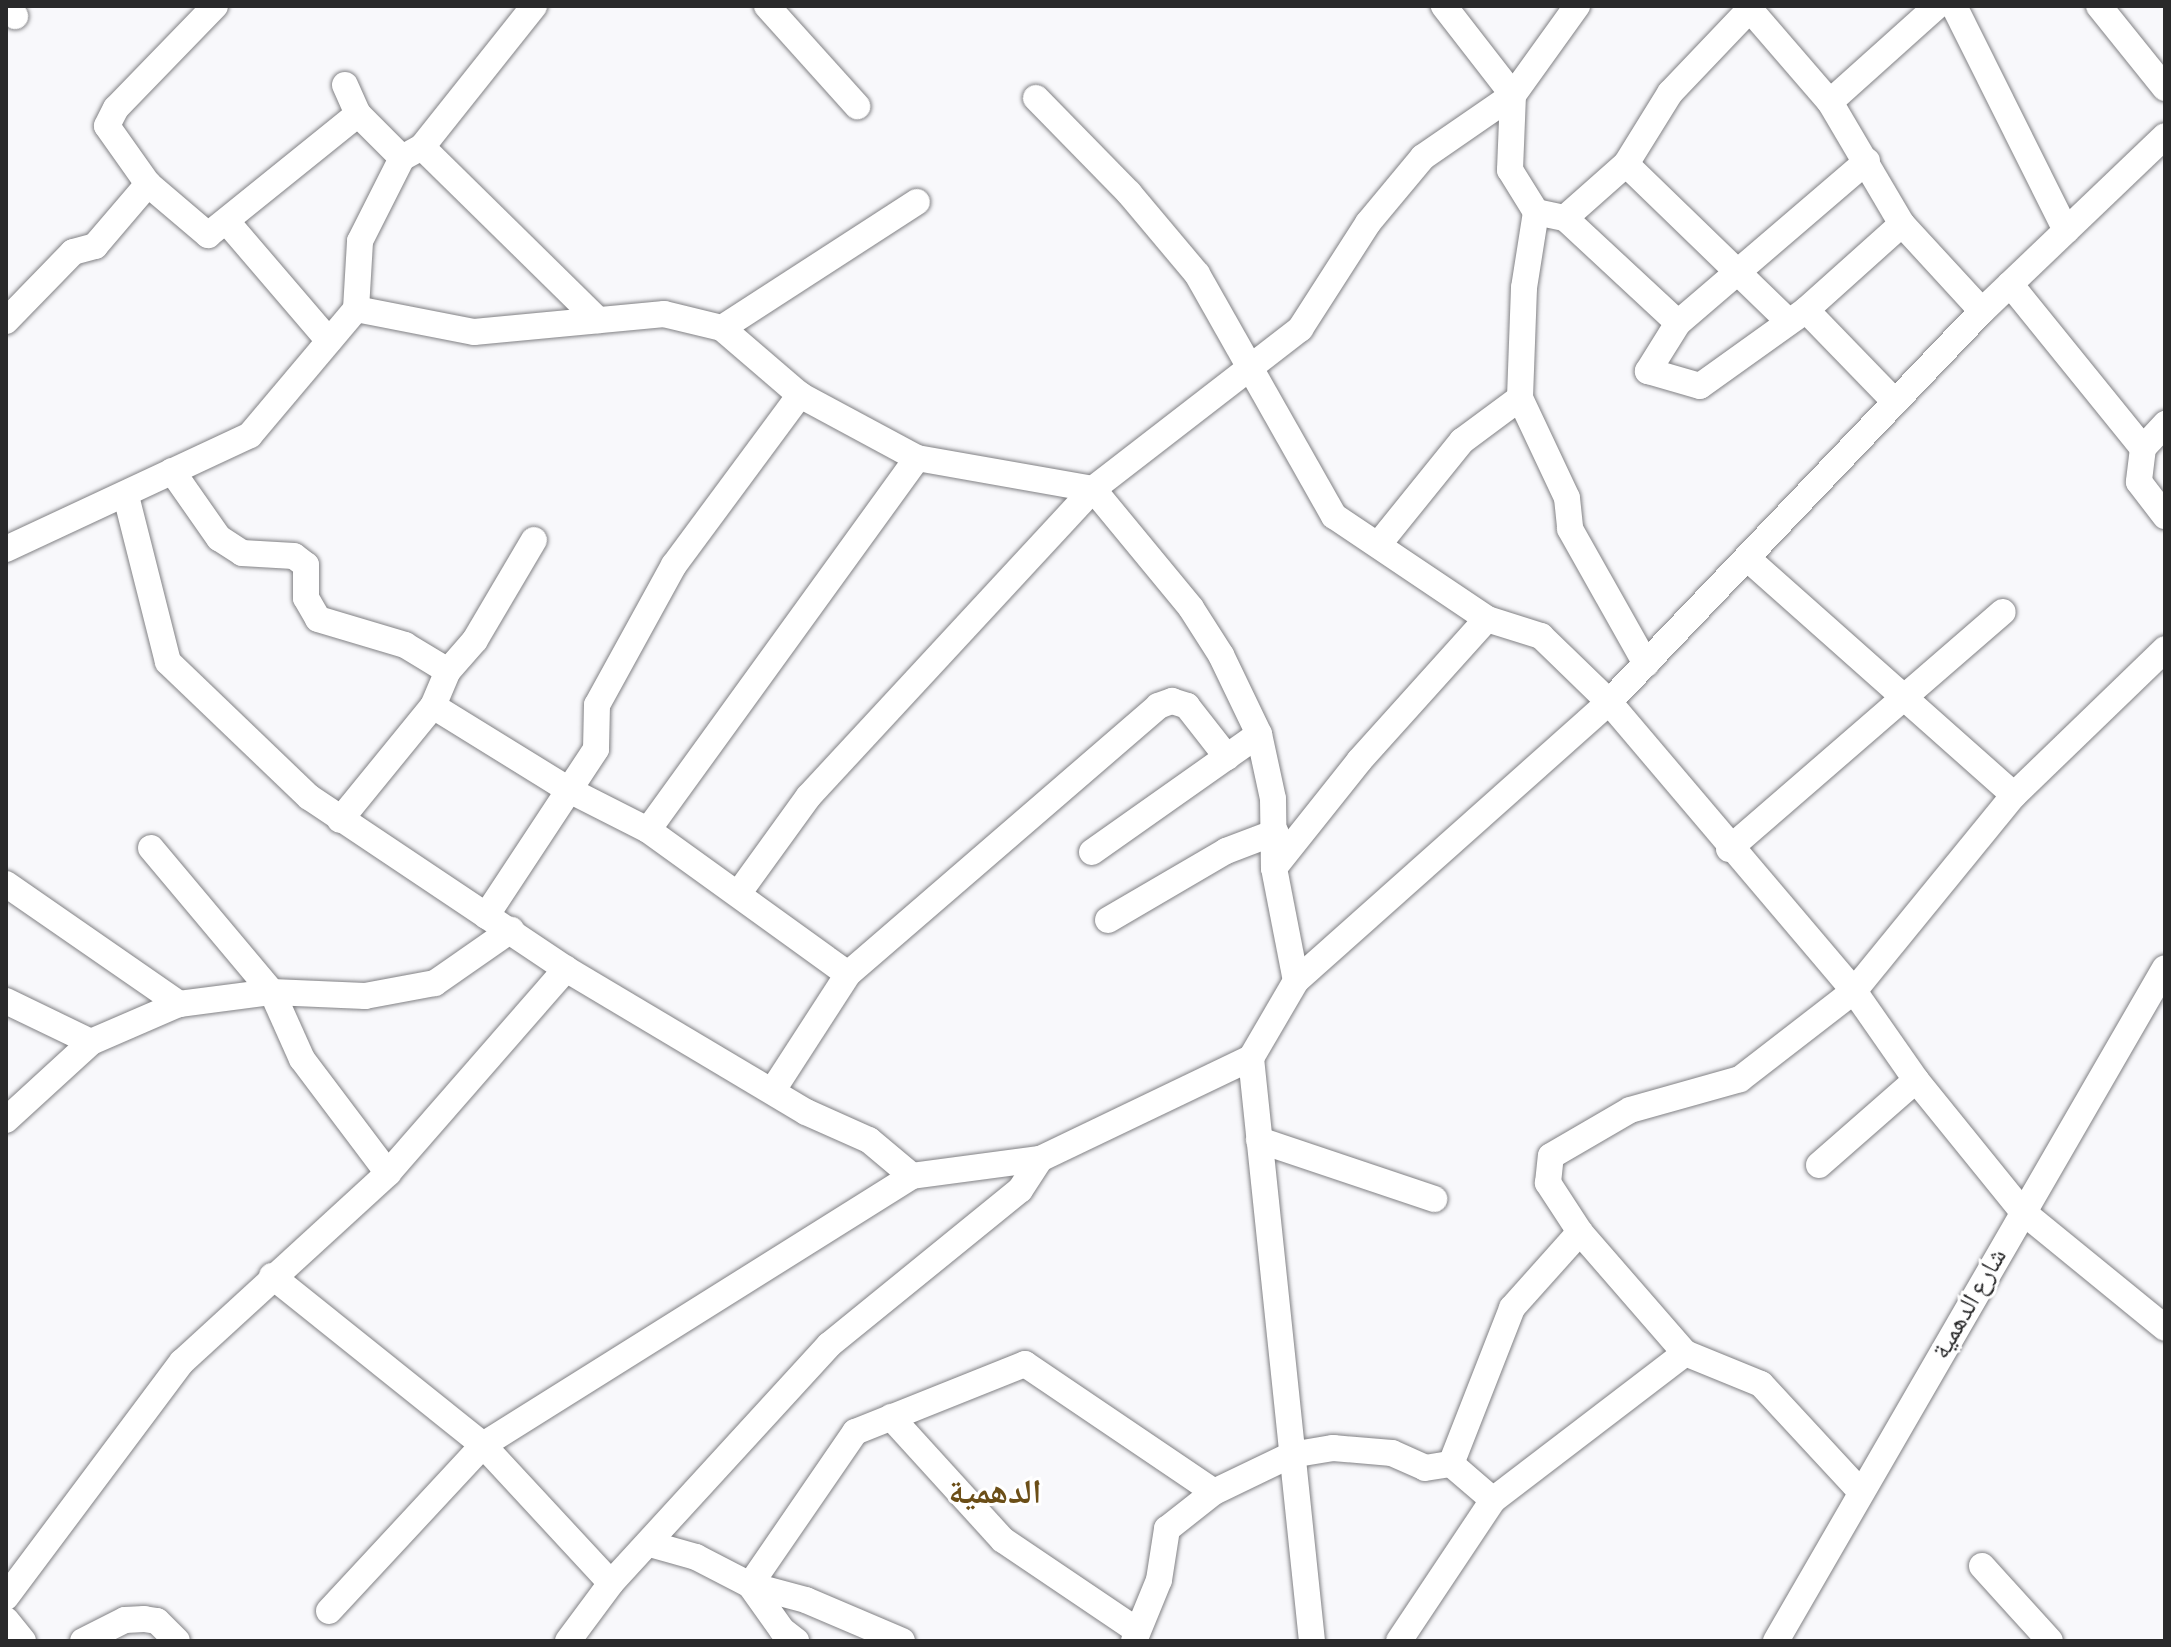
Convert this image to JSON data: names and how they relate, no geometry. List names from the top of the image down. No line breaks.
{"streets":{"street":["شارع الدهمية"]},"districts":["الدهمية"]}
